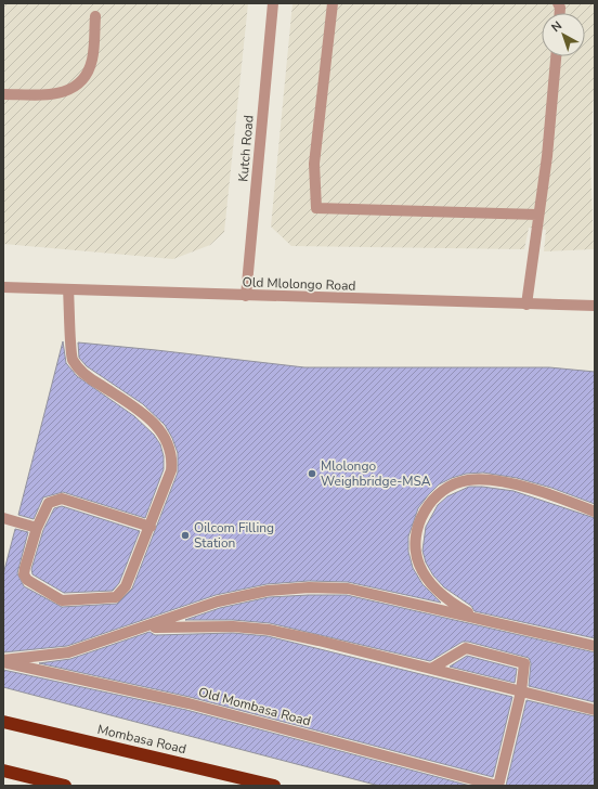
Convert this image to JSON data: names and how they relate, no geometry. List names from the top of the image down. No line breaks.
{"streets":{"highway":["Mombasa Road"],"street":["Kutch Road","Old Mlolongo Road","Old Mombasa Road"]},"crossings":[["Kutch Road","Old Mlolongo Road"]],"places":["Mlolongo Weighbridge-MSA","Oilcom Filling Station"],"north":"top left"}
